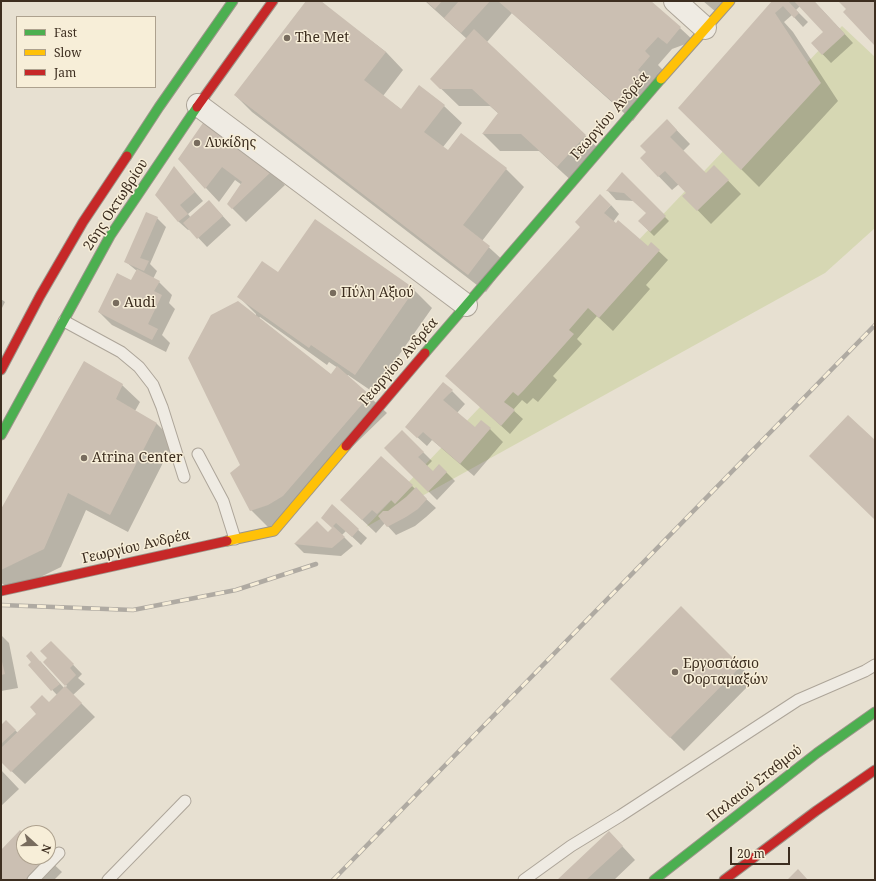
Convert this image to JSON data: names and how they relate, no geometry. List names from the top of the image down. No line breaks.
{"streets":{"main road":["Γεωργίου Ανδρέα","26ης Οκτωβρίου","Παλαιού Σταθμού"]},"places":["The Met","Λυκίδης","Πύλη Αξιού","Audi","Atrina Center","Εργοστάσιο Φορταμαξών"],"legend":["Fast","Slow","Jam"],"scale_bar":"20 m","north":"right"}
